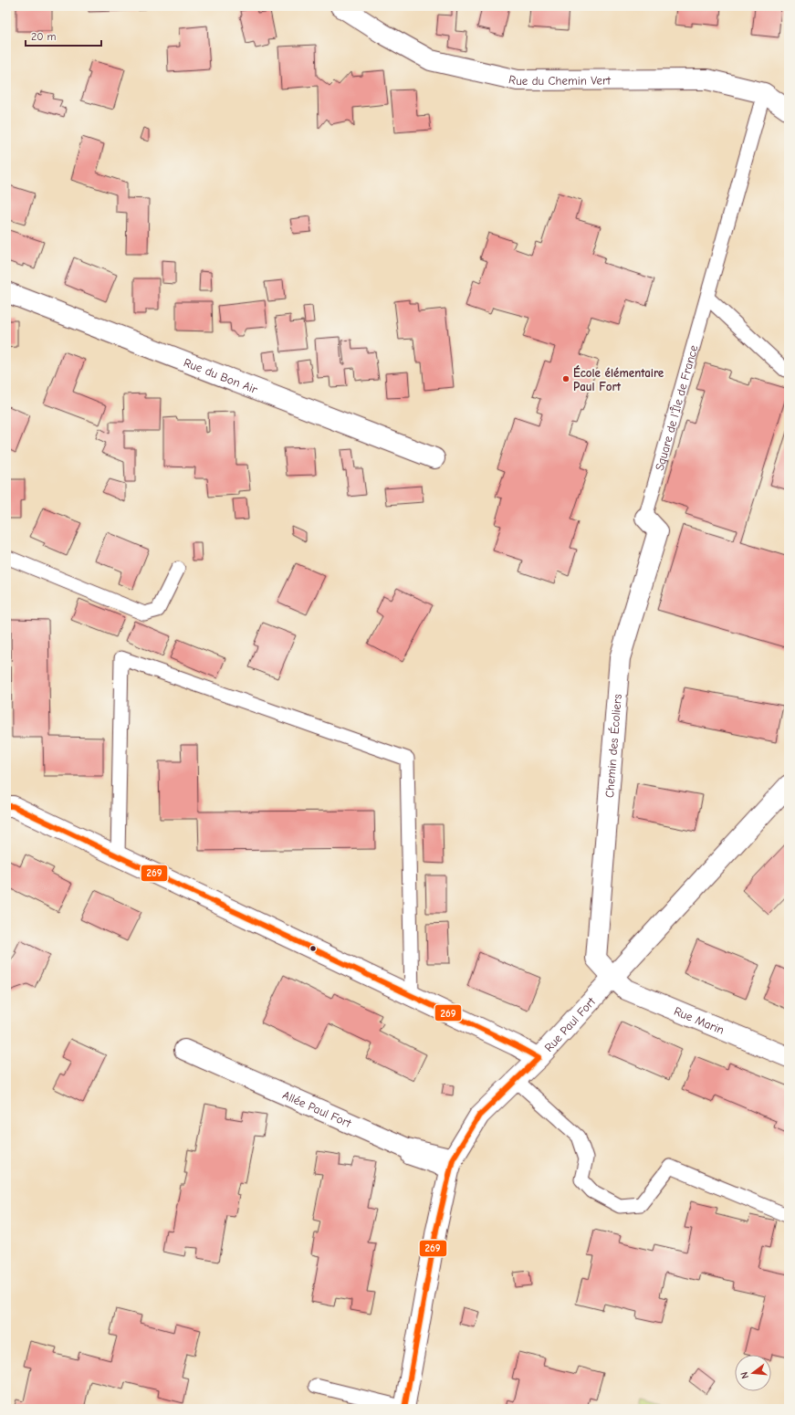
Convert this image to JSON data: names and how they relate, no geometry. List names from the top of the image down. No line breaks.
{"streets":{"street":["Rue du Chemin Vert","Rue du Bon Air","Chemin des Écoliers","Rue Marin","Rue Paul Fort","Allée Paul Fort"],"lane":["Square de l'Île de France"]},"crossings":[["Rue du Chemin Vert","Square de l'Île de France"],["Square de l'Île de France","Chemin des Écoliers"],["Chemin des Écoliers","Rue Marin"],["Chemin des Écoliers","Rue Paul Fort"],["Rue Marin","Rue Paul Fort"],["Rue Paul Fort","Allée Paul Fort"]],"places":["École élémentaire Paul Fort"],"lines":["transit line 269"],"scale_bar":"20 m","north":"left"}
